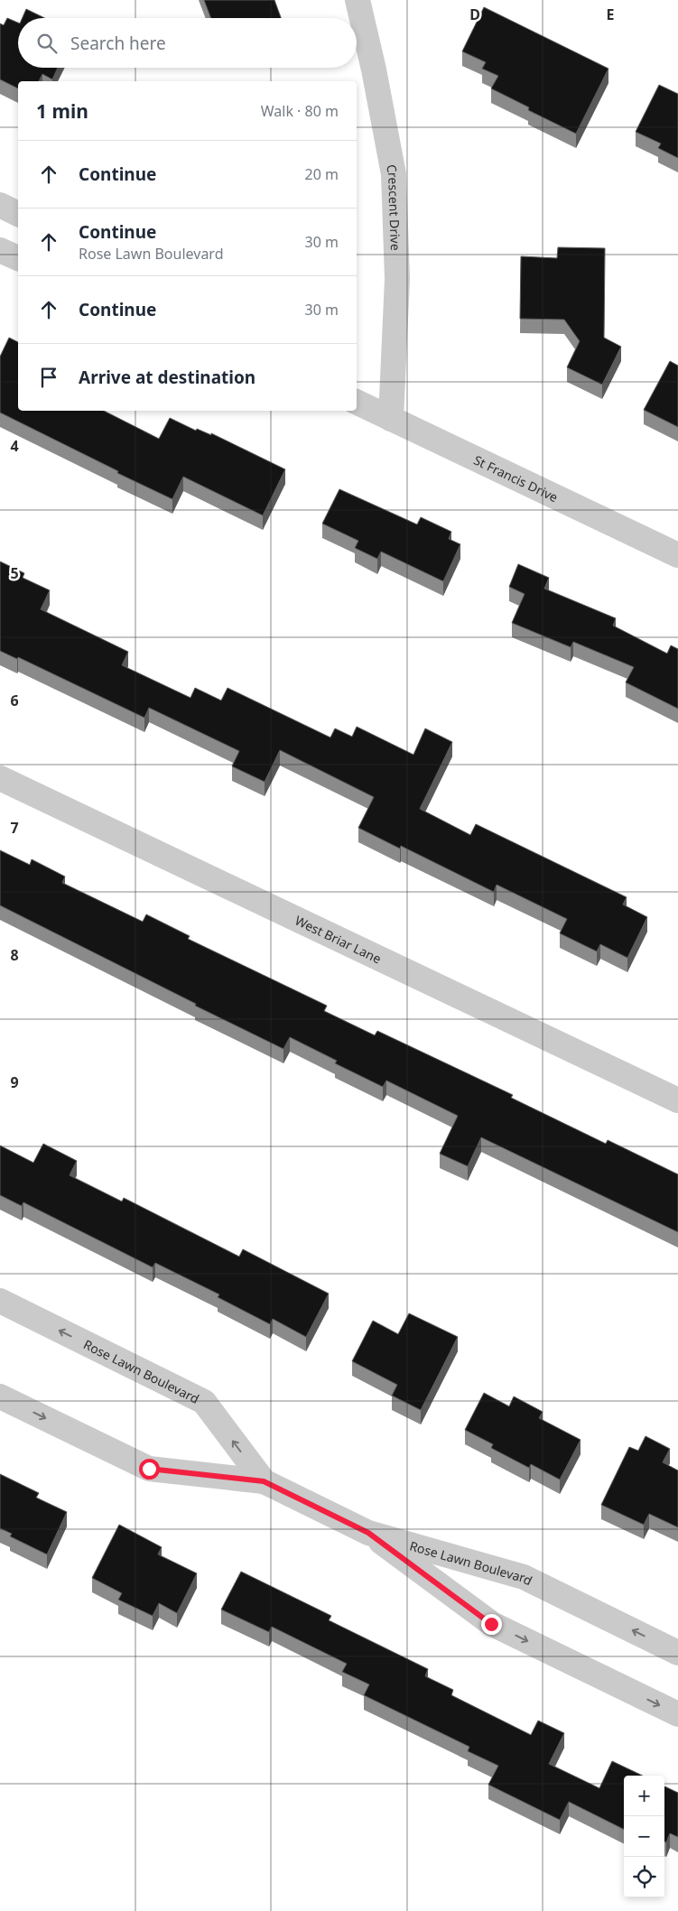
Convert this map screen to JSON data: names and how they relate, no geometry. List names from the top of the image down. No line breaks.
{"streets":{"street":["Crescent Drive","St Francis Drive","West Briar Lane","Rose Lawn Boulevard"]},"crossings":[["Crescent Drive","St Francis Drive"]],"page":{"search":"Search here","heading":["1 min","Walk · 80 m"],"list":[["Continue","20 m"],["Continue","Rose Lawn Boulevard","30 m"],["Continue","30 m"],"Arrive at destination"],"map_buttons":["+","−"]},"grid":{"columns":["D","E"],"rows":["4","5","6","7","8","9"]}}
